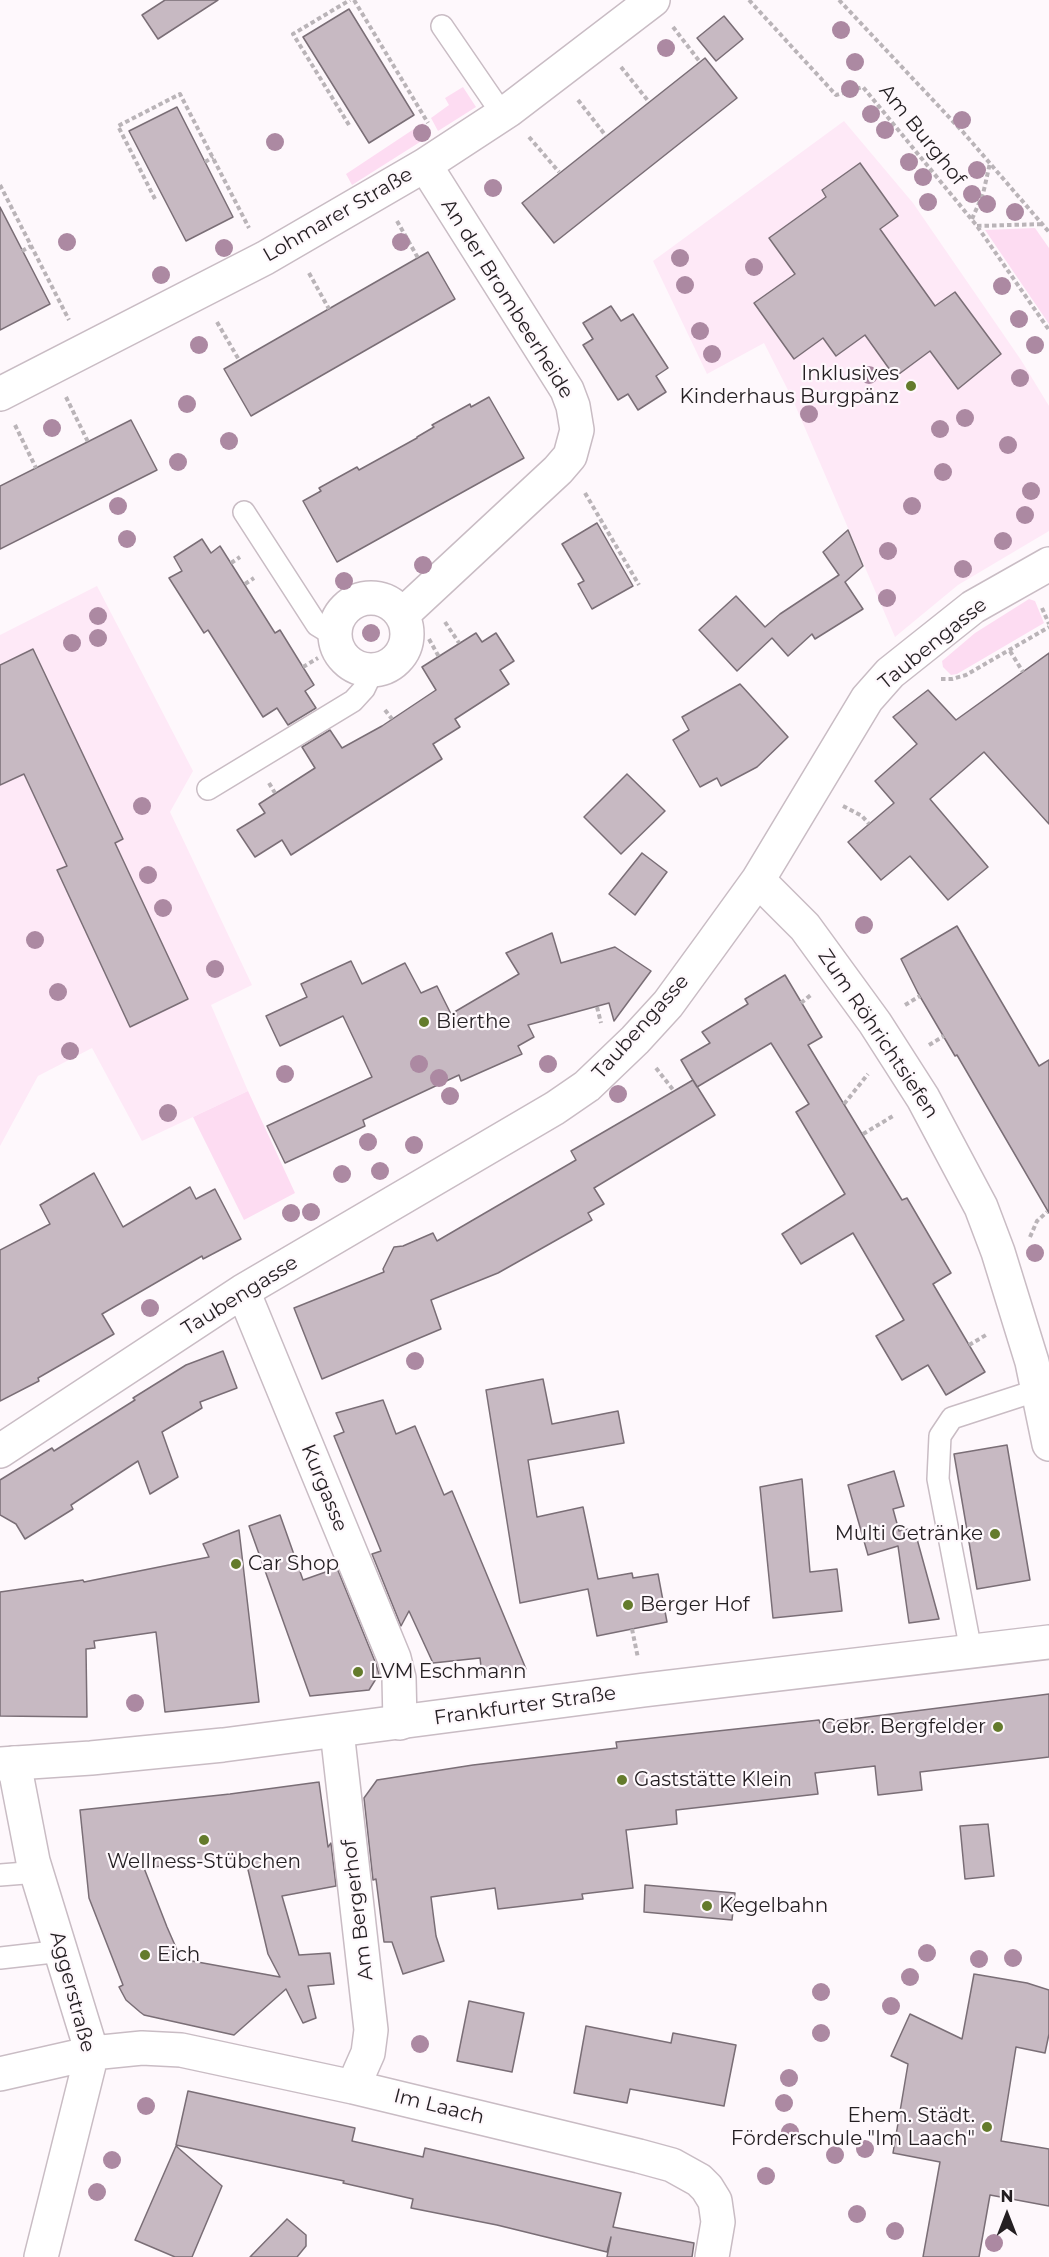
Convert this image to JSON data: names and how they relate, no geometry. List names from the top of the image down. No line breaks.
{"streets":{"street":["Lohmarer Straße","An der Brombeerheide","Taubengasse","Zum Röhrichtsiefen","Kurgasse","Frankfurter Straße","Am Bergerhof","Aggerstraße","Im Laach"],"path":["Am Burghof"]},"crossings":[["Lohmarer Straße","An der Brombeerheide"],["Taubengasse","Zum Röhrichtsiefen"],["Taubengasse","Kurgasse"],["Kurgasse","Frankfurter Straße"],["Frankfurter Straße","Am Bergerhof"],["Frankfurter Straße","Aggerstraße"],["Am Bergerhof","Im Laach"],["Aggerstraße","Im Laach"]],"places":["Inklusives Kinderhaus Burgpänz","Bierthe","Multi Getränke","Car Shop","Berger Hof","LVM Eschmann","Gebr. Bergfelder","Gaststätte Klein","Wellness-Stübchen","Kegelbahn","Eich","Ehem. Städt. Förderschule \"Im Laach\""],"north":"top"}
